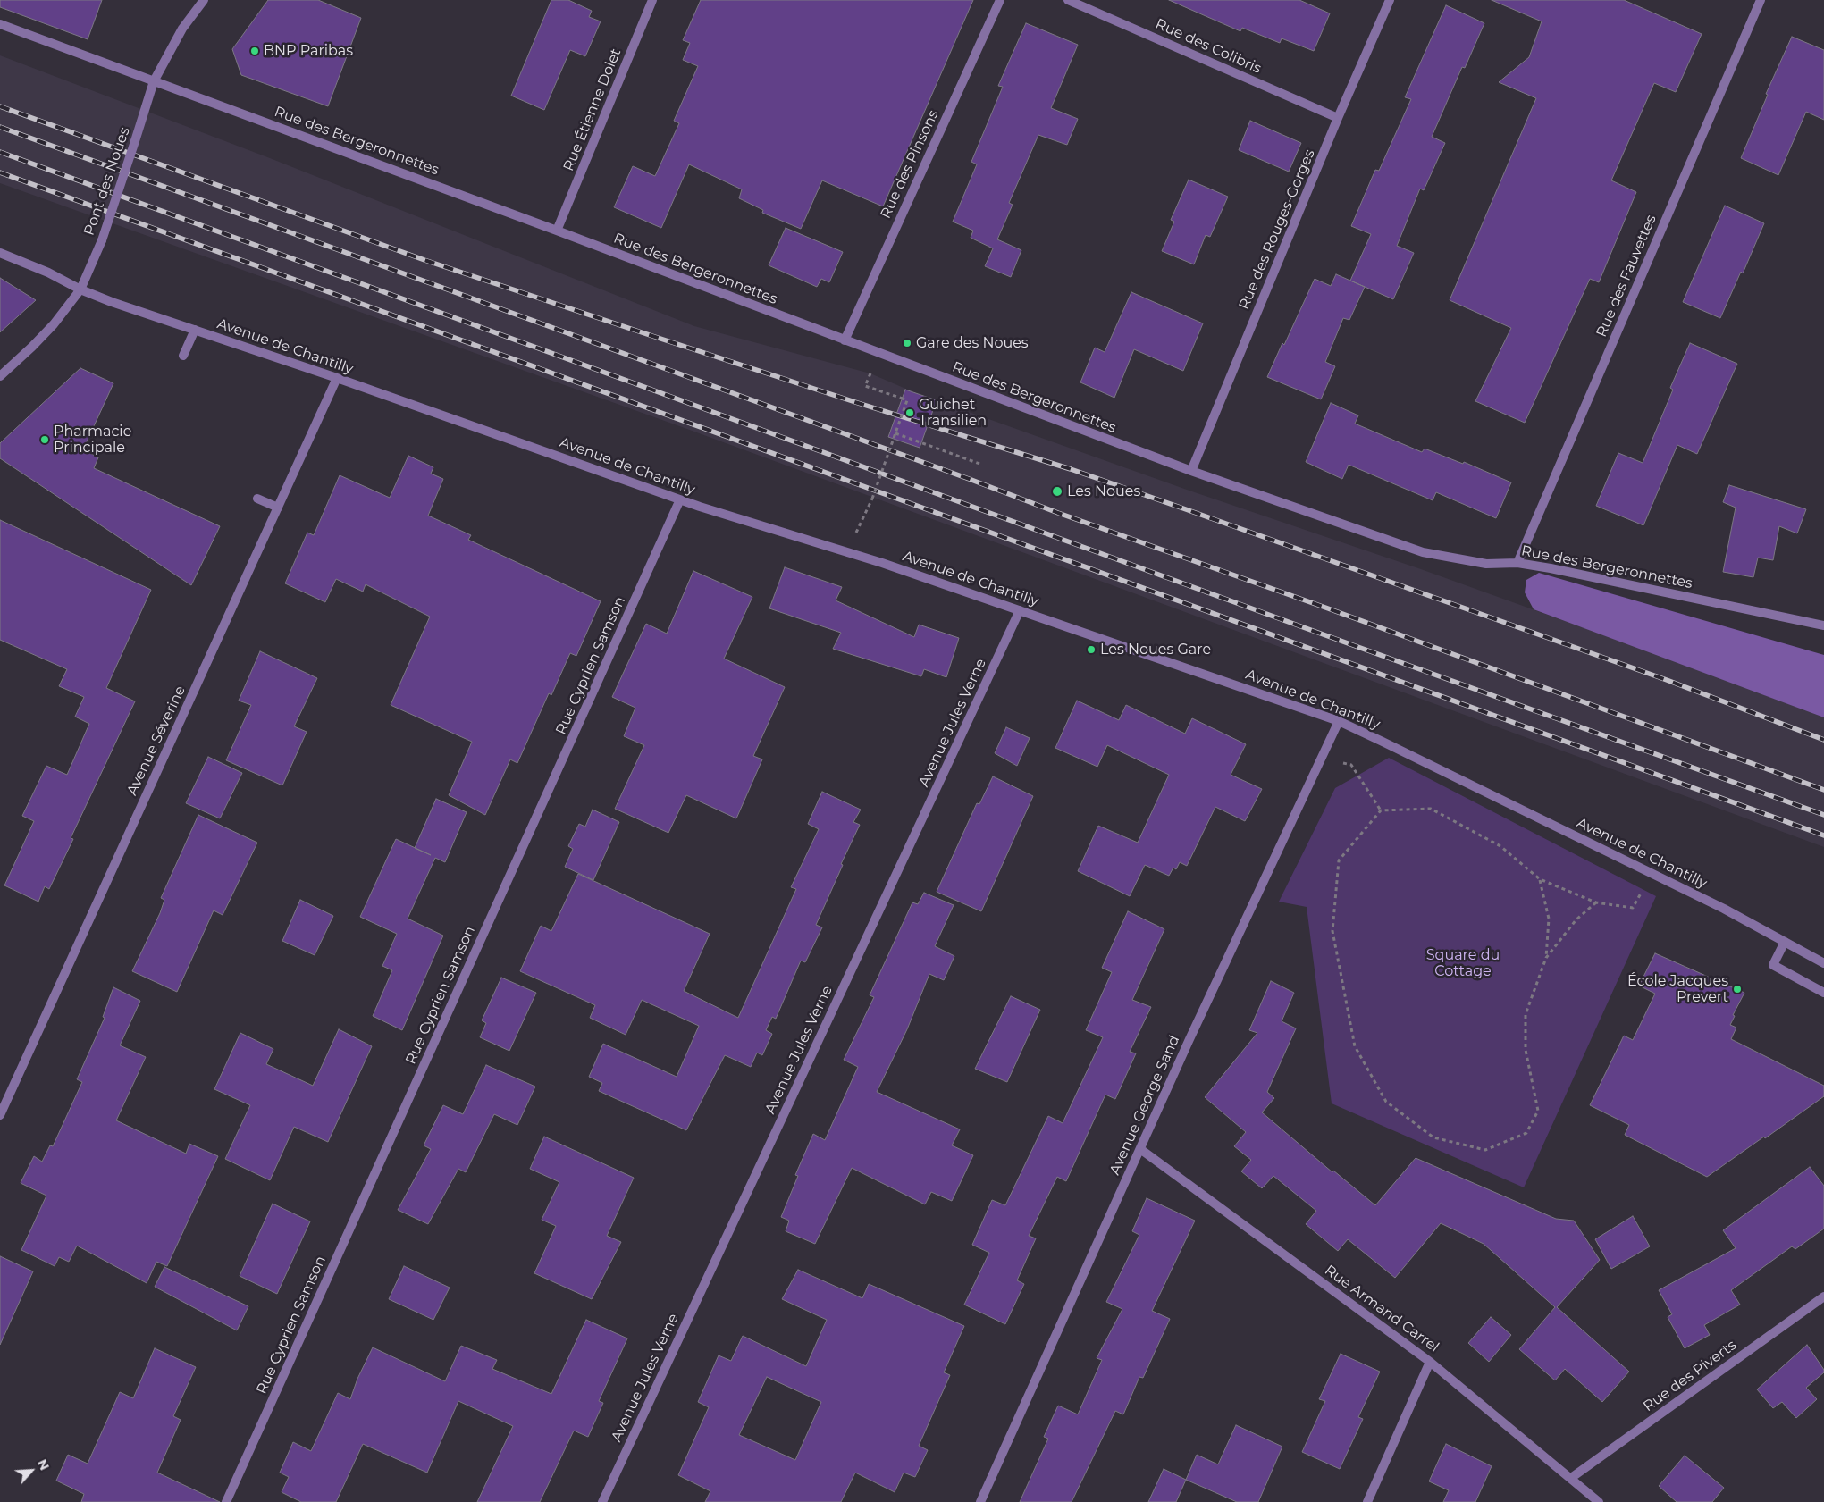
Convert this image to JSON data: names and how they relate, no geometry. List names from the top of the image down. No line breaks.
{"streets":{"street":["Rue des Colibris","Rue Étienne Dolet","Rue des Bergeronnettes","Rue des Pinsons","Pont des Noues","Rue des Rouges-Gorges","Rue des Fauvettes","Avenue de Chantilly","Rue Cyprien Samson","Avenue Jules Verne","Avenue Séverine","Avenue George Sand","Rue Armand Carrel","Rue des Piverts"]},"crossings":[["Rue des Colibris","Rue des Rouges-Gorges"],["Rue Étienne Dolet","Rue des Bergeronnettes"],["Rue des Bergeronnettes","Rue des Pinsons"],["Rue des Bergeronnettes","Pont des Noues"],["Rue des Bergeronnettes","Rue des Rouges-Gorges"],["Rue des Bergeronnettes","Rue des Fauvettes"],["Pont des Noues","Avenue de Chantilly"],["Avenue de Chantilly","Rue Cyprien Samson"],["Avenue de Chantilly","Avenue Jules Verne"],["Avenue de Chantilly","Avenue Séverine"],["Avenue de Chantilly","Avenue George Sand"],["Avenue George Sand","Rue Armand Carrel"],["Rue Armand Carrel","Rue des Piverts"]],"parks":["Square du Cottage"],"places":["BNP Paribas","Gare des Noues","Guichet Transilien","Pharmacie Principale","Les Noues","Les Noues Gare","École Jacques Prevert"],"north":"top right"}
